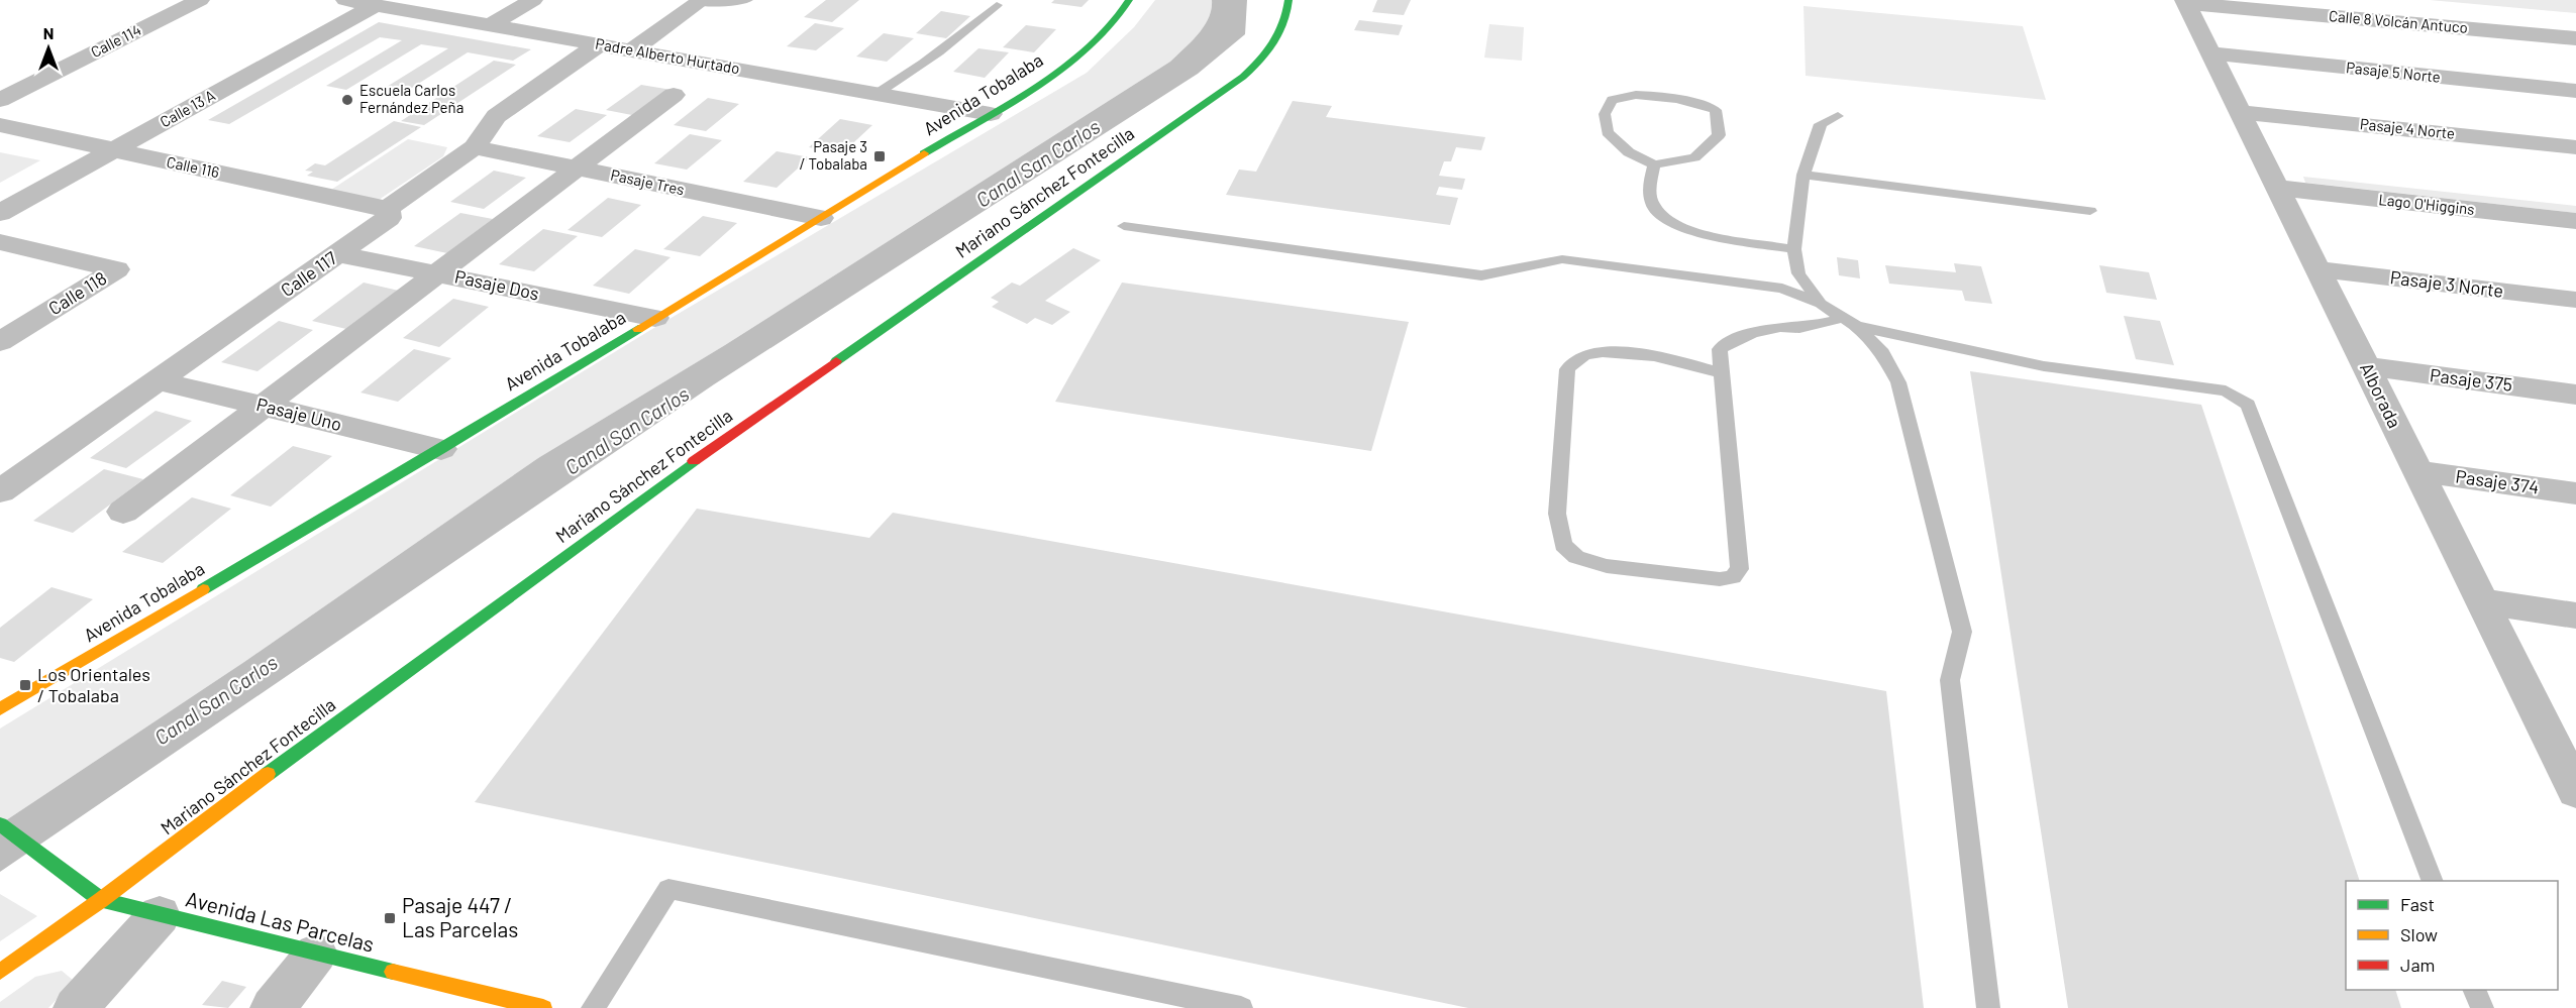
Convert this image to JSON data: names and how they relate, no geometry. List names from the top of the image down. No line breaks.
{"streets":{"main road":["Avenida Tobalaba","Mariano Sánchez Fontecilla","Avenida Las Parcelas"],"street":["Calle 8 Volcán Antuco","Calle 114","Padre Alberto Hurtado","Pasaje 5 Norte","Calle 13 A","Pasaje 4 Norte","Calle 116","Pasaje Tres","Lago O'Higgins","Calle 117","Pasaje 3 Norte","Pasaje Dos","Calle 118","Pasaje 375","Alborada","Pasaje Uno","Pasaje 374"]},"crossings":[["Calle 8 Volcán Antuco","Alborada"],["Padre Alberto Hurtado","Avenida Tobalaba"],["Padre Alberto Hurtado","Calle 13 A"],["Padre Alberto Hurtado","Calle 117"],["Pasaje 5 Norte","Alborada"],["Avenida Tobalaba","Pasaje Tres"],["Avenida Tobalaba","Pasaje Dos"],["Avenida Tobalaba","Pasaje Uno"],["Calle 13 A","Calle 116"],["Pasaje 4 Norte","Alborada"],["Calle 116","Calle 117"],["Pasaje Tres","Calle 117"],["Mariano Sánchez Fontecilla","Avenida Las Parcelas"],["Lago O'Higgins","Alborada"],["Calle 117","Pasaje Dos"],["Calle 117","Pasaje Uno"],["Pasaje 3 Norte","Alborada"],["Pasaje 375","Alborada"],["Alborada","Pasaje 374"]],"water":["Canal San Carlos"],"places":{"other":["Escuela Carlos Fernández Peña"],"transit":["Pasaje 3 / Tobalaba","Los Orientales / Tobalaba","Pasaje 447 / Las Parcelas"]},"legend":["Fast","Slow","Jam"],"north":"top"}
